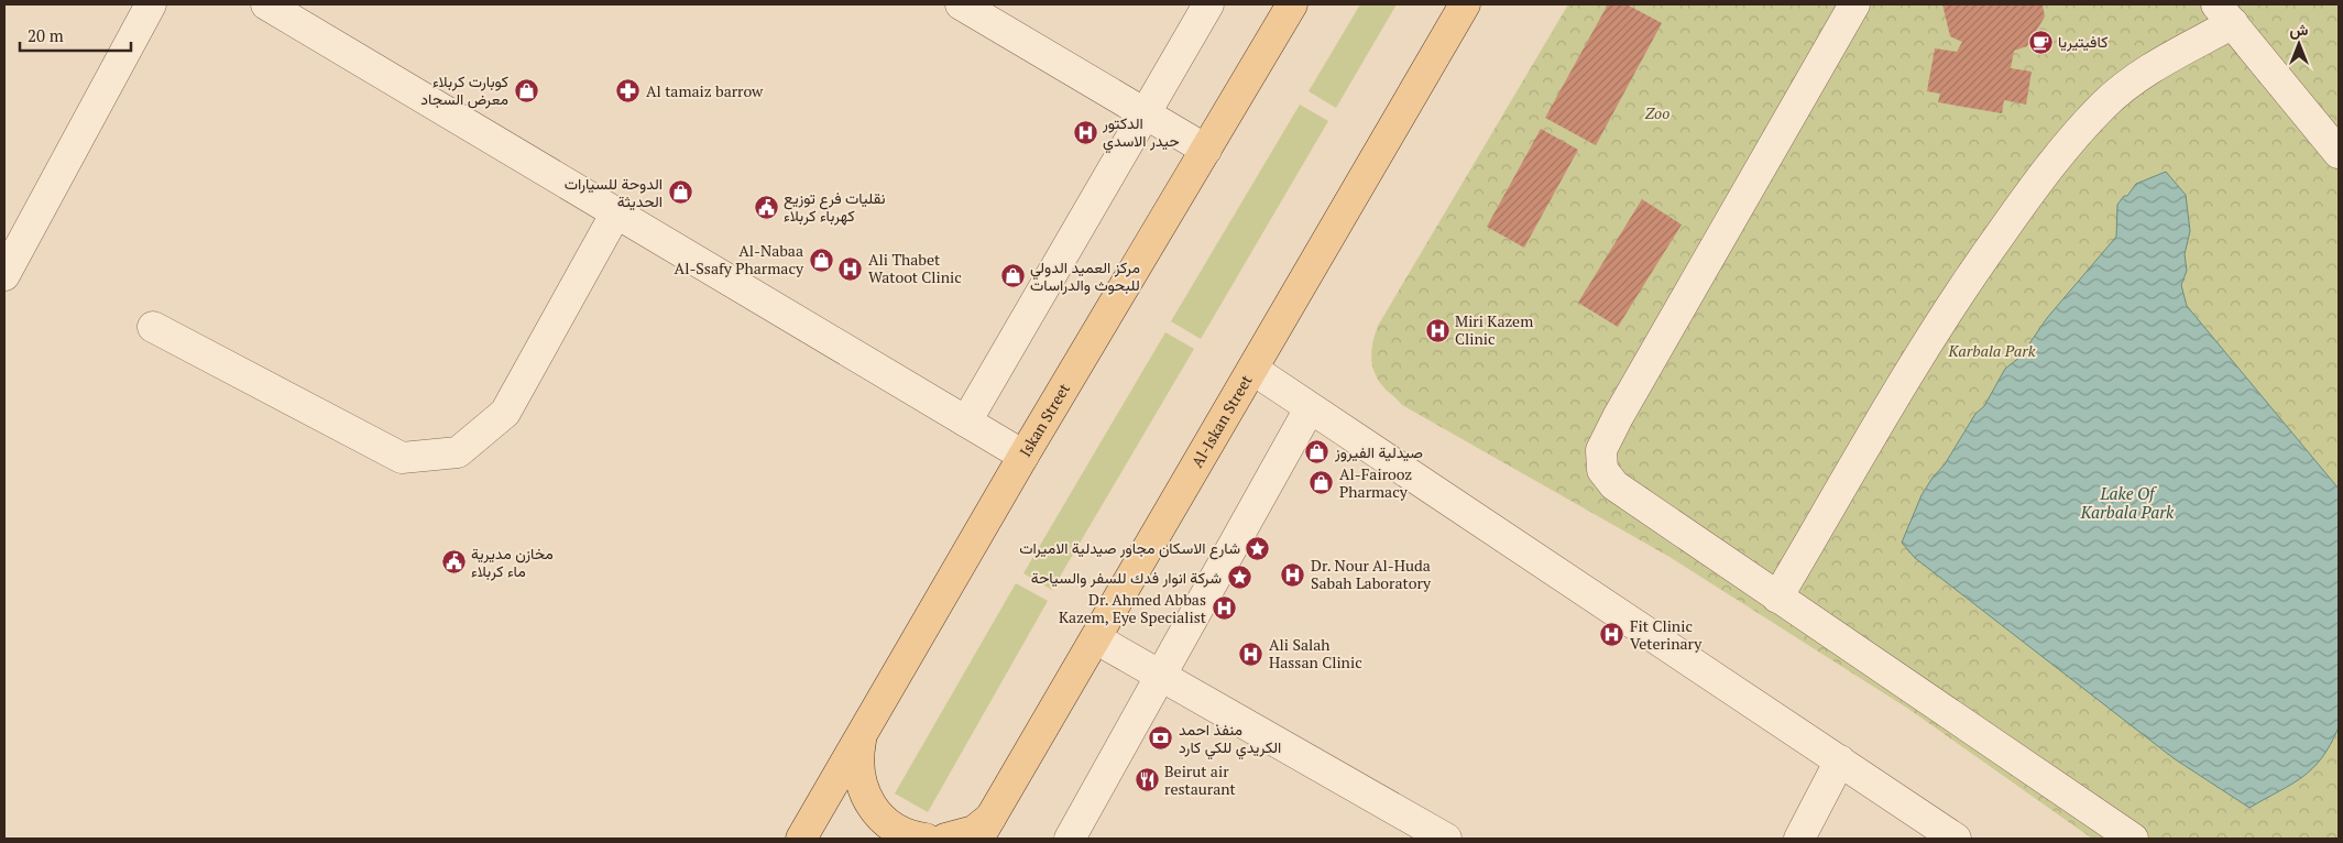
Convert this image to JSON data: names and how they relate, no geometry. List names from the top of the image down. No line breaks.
{"streets":{"main road":["Iskan Street","Al-Iskan Street"]},"water":["Lake Of Karbala Park"],"parks":["Zoo","Karbala Park"],"places":{"cafe":["كافيتيريا"],"shop":["كوبارت كربلاء معرض السجاد","الدوحة للسيارات الحديثة","Al-Nabaa Al-Ssafy Pharmacy","مركز العميد الدولي للبحوث والدراسات","صيدلية الفيروز","Al-Fairooz Pharmacy"],"pharmacy":["Al tamaiz barrow"],"hospital":["الدكتور حيدر الاسدي","Ali Thabet Watoot Clinic","Miri Kazem Clinic","Dr. Nour Al-Huda Sabah Laboratory","Dr. Ahmed Abbas Kazem, Eye Specialist","Fit Clinic Veterinary","Ali Salah Hassan Clinic"],"public building":["نقليات فرع توزيع كهرباء كربلاء","مخازن مديرية ماء كربلاء"],"place":["شارع الاسكان مجاور صيدلية الاميرات","شركة انوار فدك للسفر والسياحة"],"bank":["منفذ احمد الكريدي للكي كارد"],"restaurant":["Beirut air restaurant"]},"scale_bar":"20 m","north":"top"}
